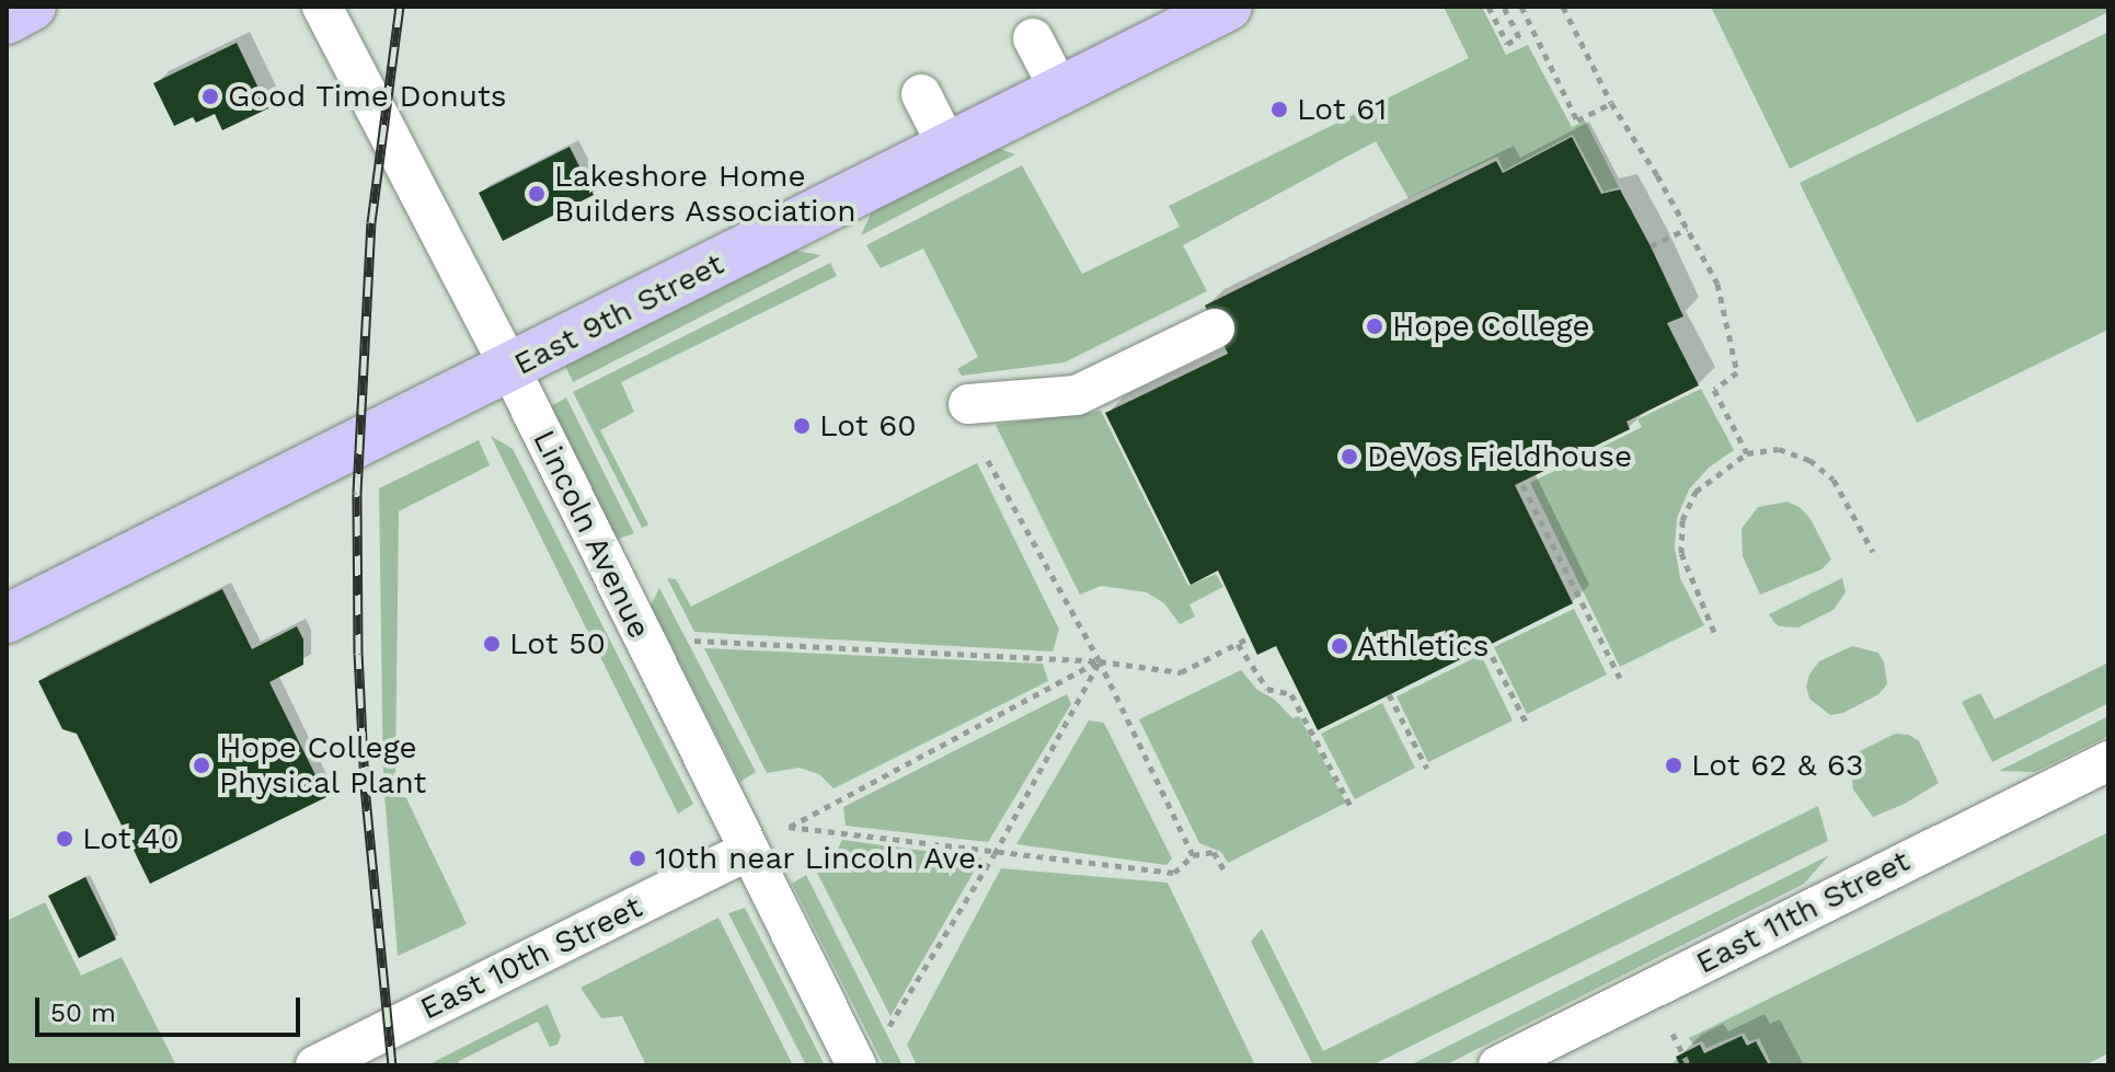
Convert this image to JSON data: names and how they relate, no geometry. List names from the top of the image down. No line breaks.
{"streets":{"main road":["East 9th Street"],"street":["Lincoln Avenue","East 11th Street","East 10th Street"]},"crossings":[["East 9th Street","Lincoln Avenue"],["Lincoln Avenue","East 10th Street"]],"places":["Good Time Donuts","Lot 61","Lakeshore Home Builders Association","Hope College","Lot 60","DeVos Fieldhouse","Lot 50","Athletics","Hope College Physical Plant","Lot 62 & 63","Lot 40","10th near Lincoln Ave."],"scale_bar":"50 m"}
